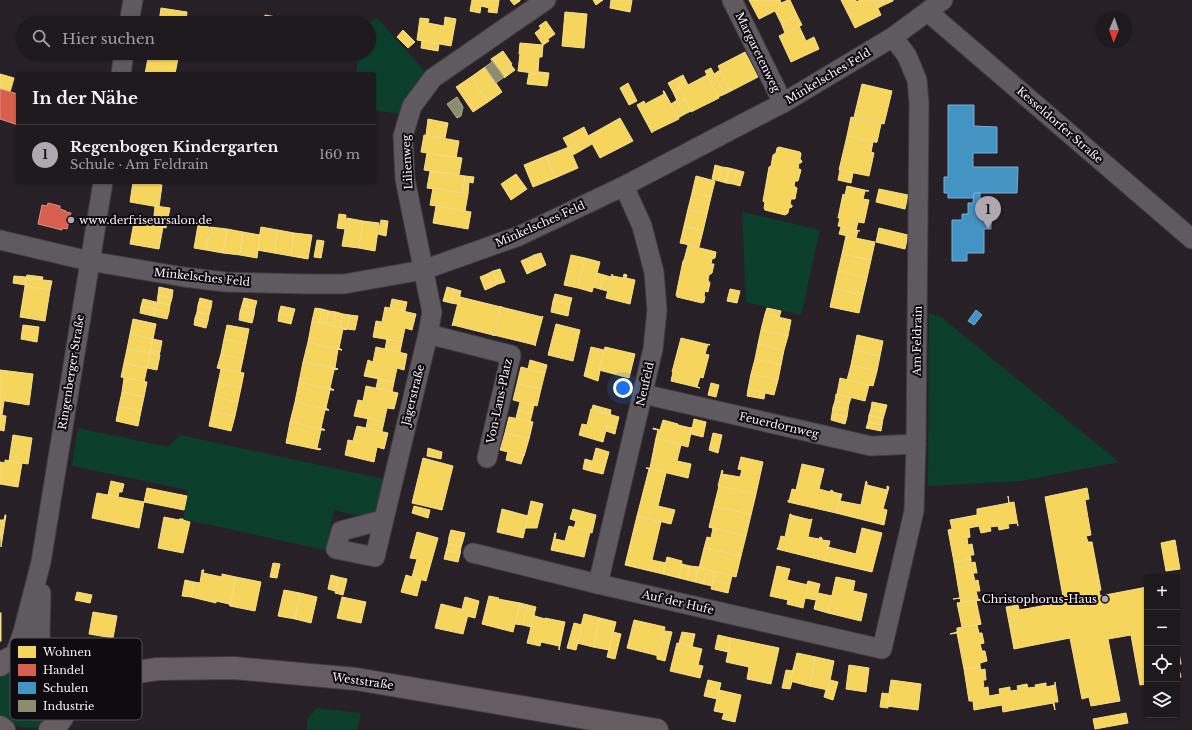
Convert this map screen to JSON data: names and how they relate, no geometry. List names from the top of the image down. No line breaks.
{"streets":{"main road":["Weststraße"],"street":["Margaretenweg","Minkelsches Feld","Kesseldorfer Straße","Lilienweg","Am Feldrain","Ringenberger Straße","Neufeld","Jägerstraße","Von-Lans-Platz","Feuerdornweg","Auf der Hufe"]},"crossings":[["Margaretenweg","Minkelsches Feld"],["Minkelsches Feld","Kesseldorfer Straße"],["Minkelsches Feld","Lilienweg"],["Minkelsches Feld","Am Feldrain"],["Minkelsches Feld","Ringenberger Straße"],["Minkelsches Feld","Neufeld"],["Minkelsches Feld","Jägerstraße"],["Lilienweg","Jägerstraße"],["Am Feldrain","Feuerdornweg"],["Am Feldrain","Auf der Hufe"],["Neufeld","Feuerdornweg"],["Neufeld","Auf der Hufe"],["Jägerstraße","Von-Lans-Platz"]],"places":["www.derfriseursalon.de","Christophorus-Haus"],"legend":["Wohnen","Handel","Schulen","Industrie"],"north":"bottom","page":{"search":"Hier suchen","heading":"In der Nähe","list":[{"mark":"1","name":"Regenbogen Kindergarten","note":"Schule · Am Feldrain","value":"160 m"}],"pins":"1","map_buttons":["+","−"]}}
